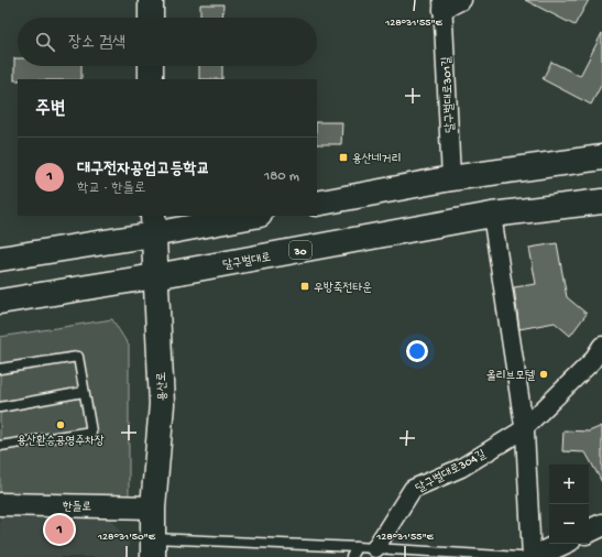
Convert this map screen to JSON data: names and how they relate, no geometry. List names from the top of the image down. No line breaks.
{"streets":{"main road":["30","달구벌대로","용산로"],"street":["달구벌대로301길","달구벌대로304길","한들로"]},"crossings":[["달구벌대로","용산로"],["용산로","한들로"]],"places":{"transit":["용산네거리","우방죽전타운"],"other":["올리브모텔","용산환승공영주차장"]},"page":{"search":"장소 검색","heading":"주변","list":[{"mark":"1","name":"대구전자공업고등학교","note":"학교 · 한들로","value":"180 m"}],"map_buttons":["+","−"],"pins":"1"},"coordinates":["128°31'55\"E","128°31'50\"E"]}
